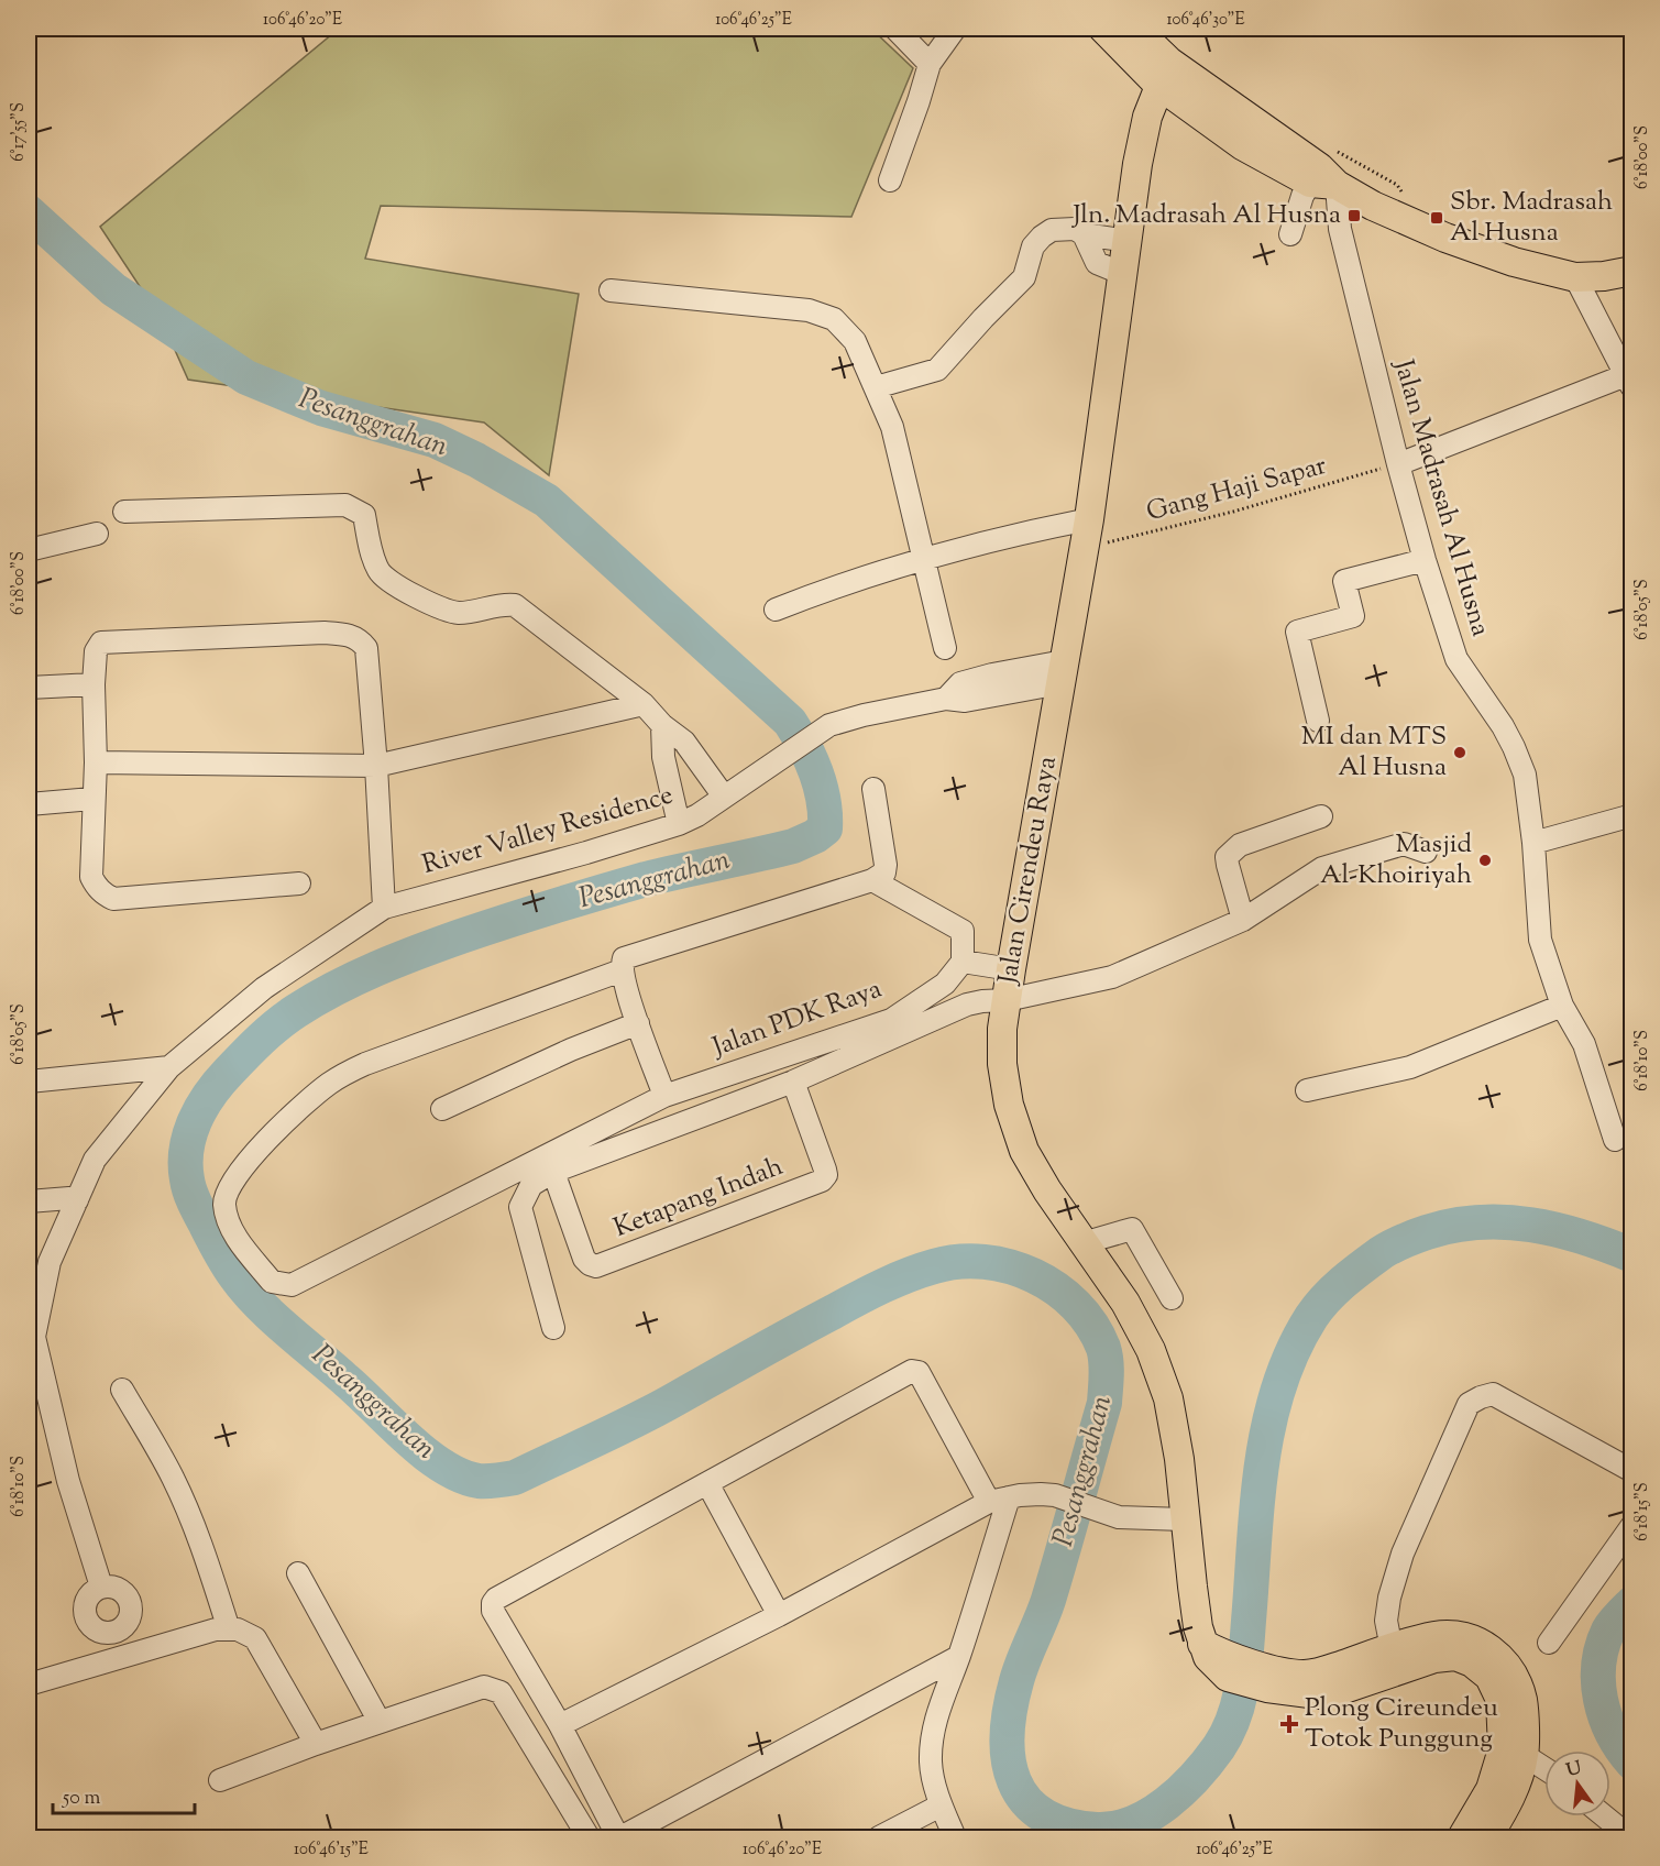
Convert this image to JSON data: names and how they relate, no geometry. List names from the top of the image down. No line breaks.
{"streets":{"main road":["Jalan Cirendeu Raya"],"street":["Jalan Madrasah Al Husna","River Valley Residence","Jalan PDK Raya","Ketapang Indah"],"path":["Gang Haji Sapar"]},"crossings":[["Gang Haji Sapar","Jalan Madrasah Al Husna"],["Gang Haji Sapar","Jalan Cirendeu Raya"]],"water":["Pesanggrahan"],"places":{"transit":["Jln. Madrasah Al Husna","Sbr. Madrasah Al Husna"],"other":["MI dan MTS Al Husna","Masjid Al-Khoiriyah"],"health":["Plong Cireundeu Totok Punggung"]},"scale_bar":"50 m","north":"top","coordinates":["106°46'20\"E","106°46'25\"E","106°46'30\"E","6°17'55\"S","6°18'00\"S","6°18'05\"S","6°18'10\"S","6°18'15\"S","106°46'15\"E"]}
